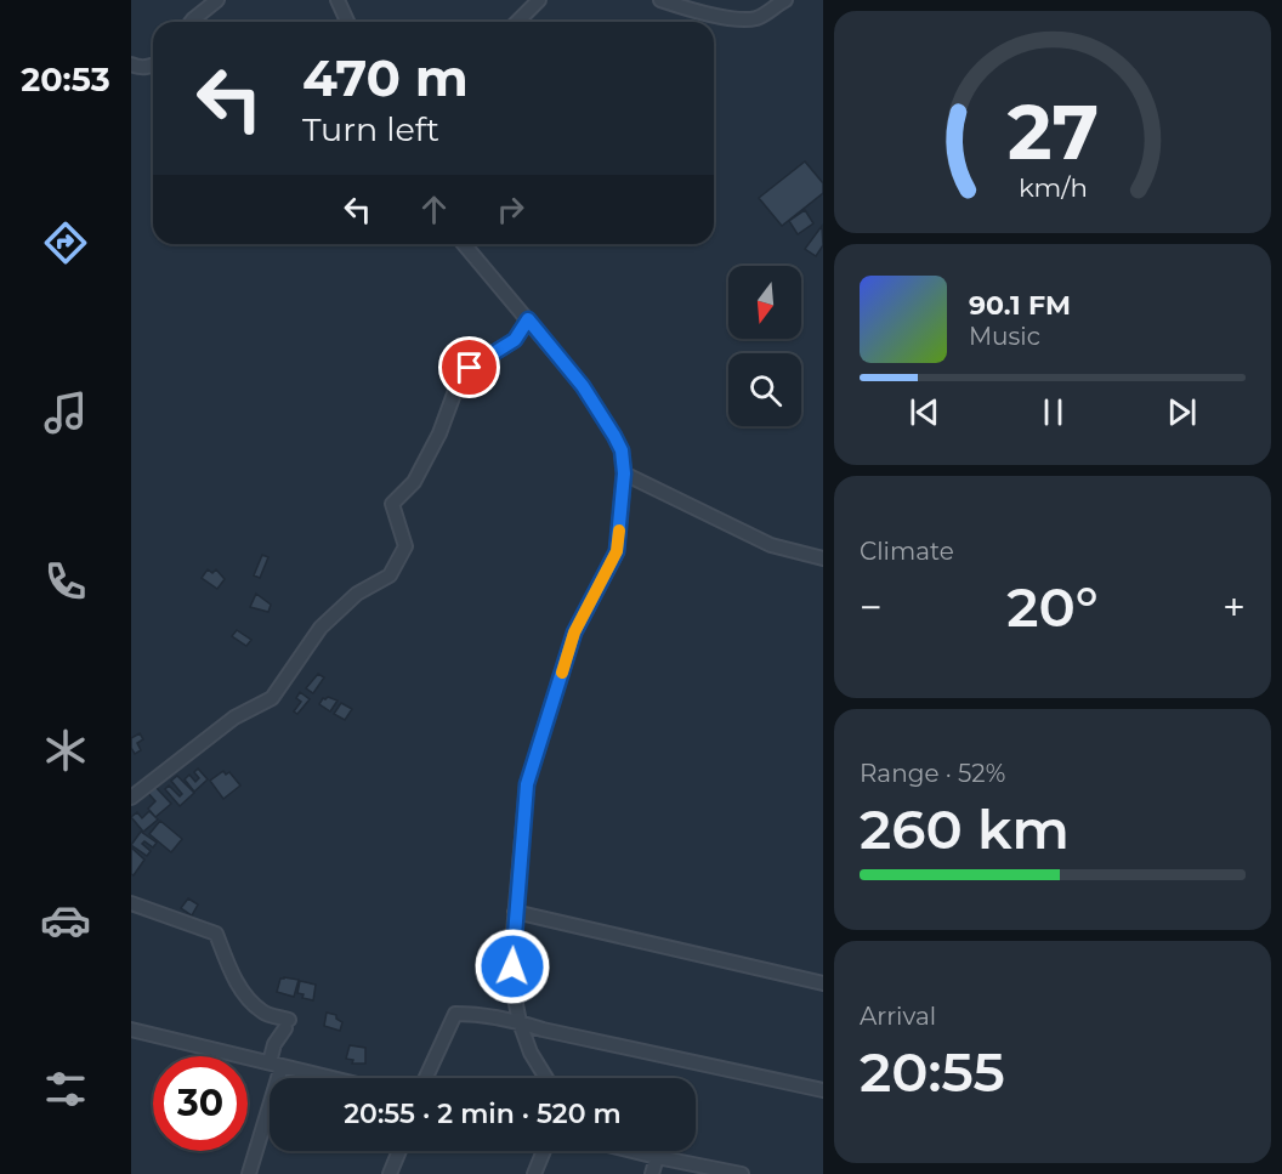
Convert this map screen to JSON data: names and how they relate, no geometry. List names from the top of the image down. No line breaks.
{"north":"bottom","page":{"tabs":"20:53","turn":["470 m","Turn left"],"song":["90.1 FM","Music"],"tile":["Climate",["Range · 52%","260 km"],["Arrival","20:55"]],"heat":["−","20°","+"],"limit":"30","trip":"20:55 · 2 min · 520 m","gauge":["27","km/h"]}}
